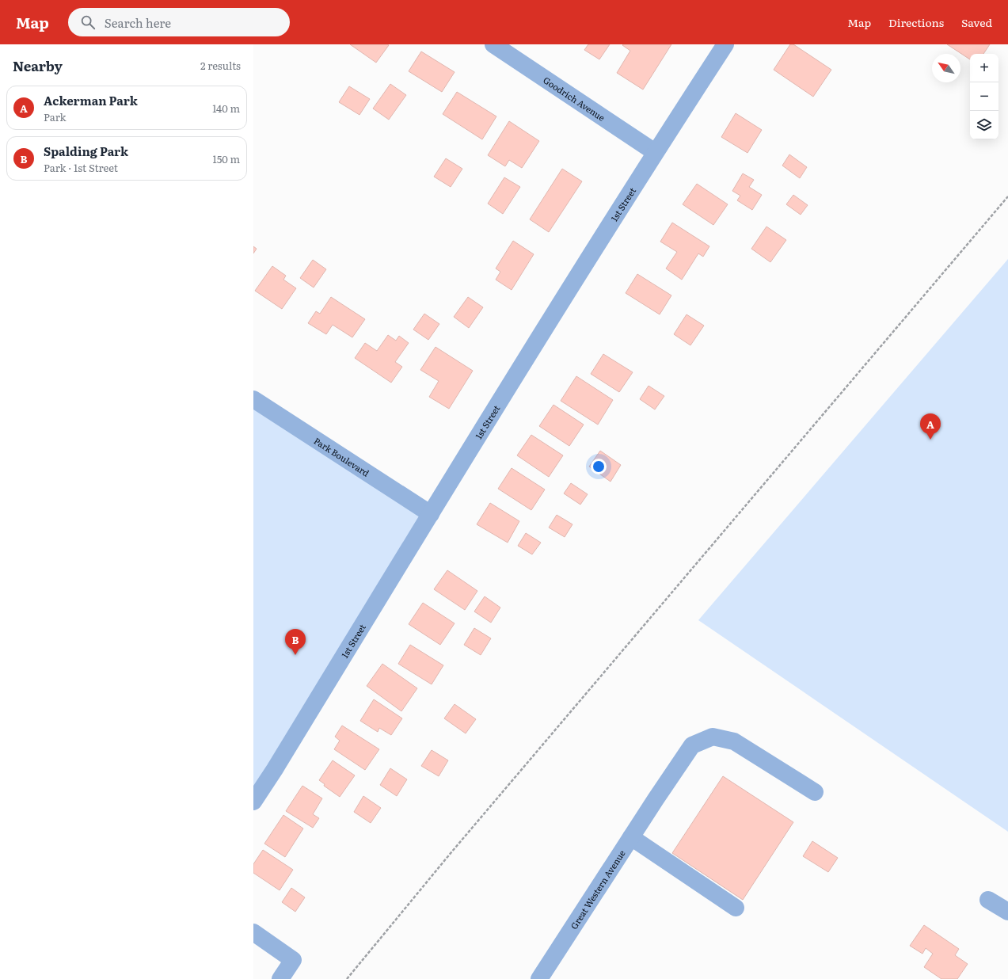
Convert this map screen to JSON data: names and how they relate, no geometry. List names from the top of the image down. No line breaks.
{"streets":{"street":["Goodrich Avenue","1st Street","Park Boulevard","Great Western Avenue"]},"crossings":[["Goodrich Avenue","1st Street"],["1st Street","Park Boulevard"]],"north":"top left","page":{"header":"Map","search":"Search here","nav":["Map","Directions","Saved"],"heading":["Nearby","2 results"],"map_buttons":["+","−"],"list":[{"mark":"A","name":"Ackerman Park","note":"Park","value":"140 m"},{"mark":"B","name":"Spalding Park","note":"Park · 1st Street","value":"150 m"}],"pins":["A","B"]}}
